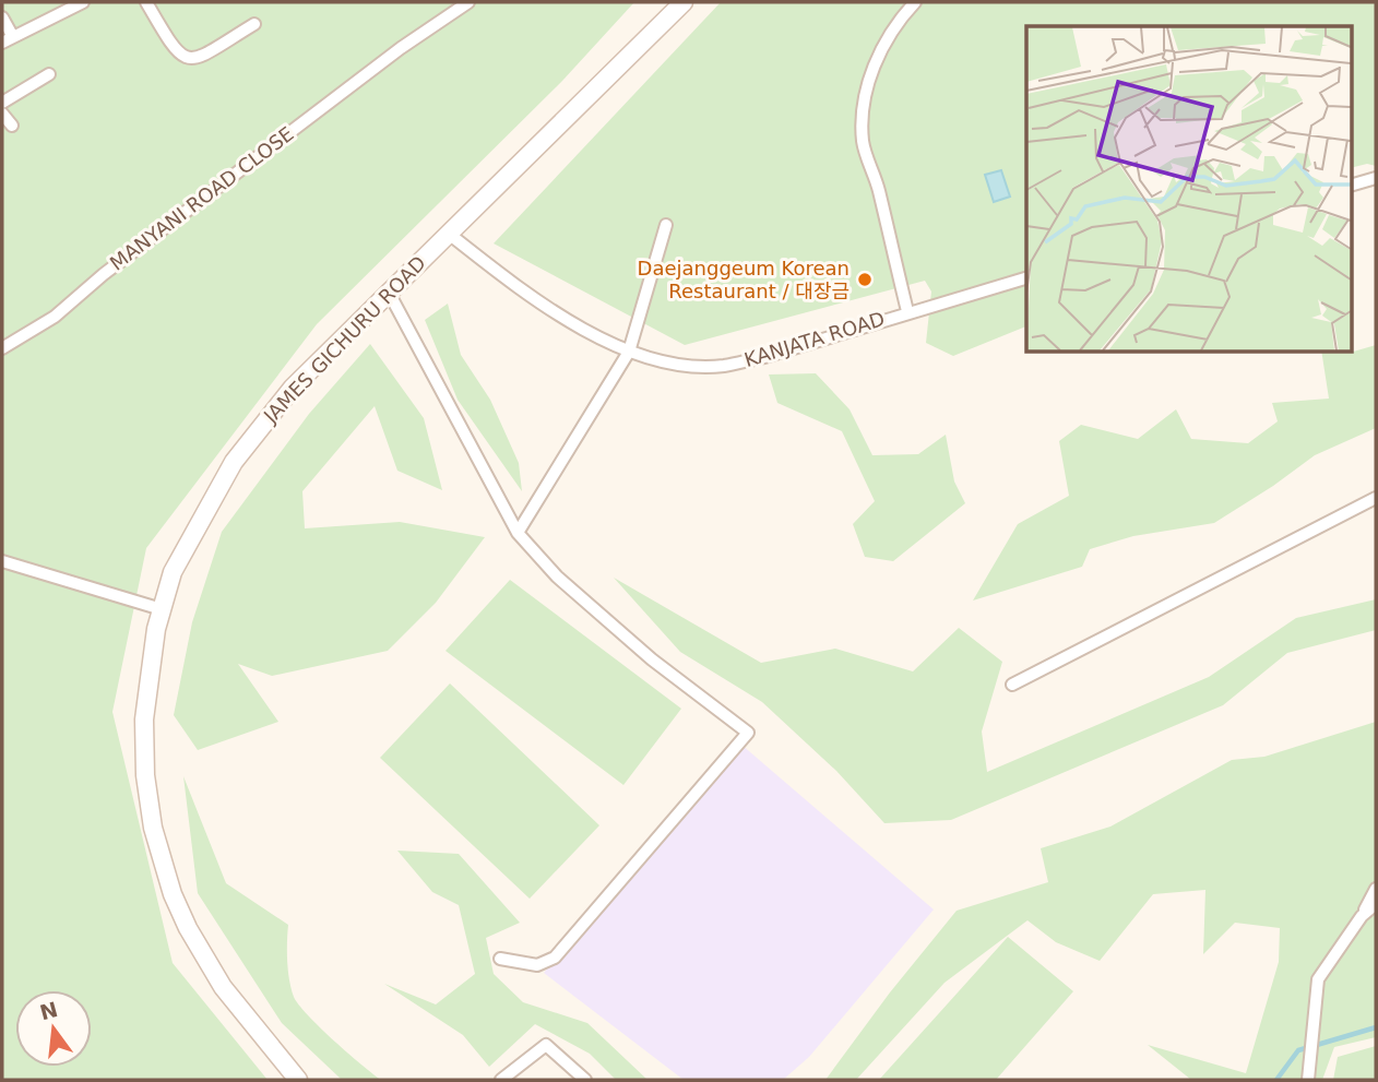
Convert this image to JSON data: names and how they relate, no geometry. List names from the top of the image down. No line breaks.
{"streets":{"main road":["JAMES GICHURU ROAD"],"street":["MANYANI ROAD CLOSE","KANJATA ROAD"]},"crossings":[["JAMES GICHURU ROAD","KANJATA ROAD"]],"places":["Daejanggeum Korean Restaurant / 대장금"],"north":"top"}
